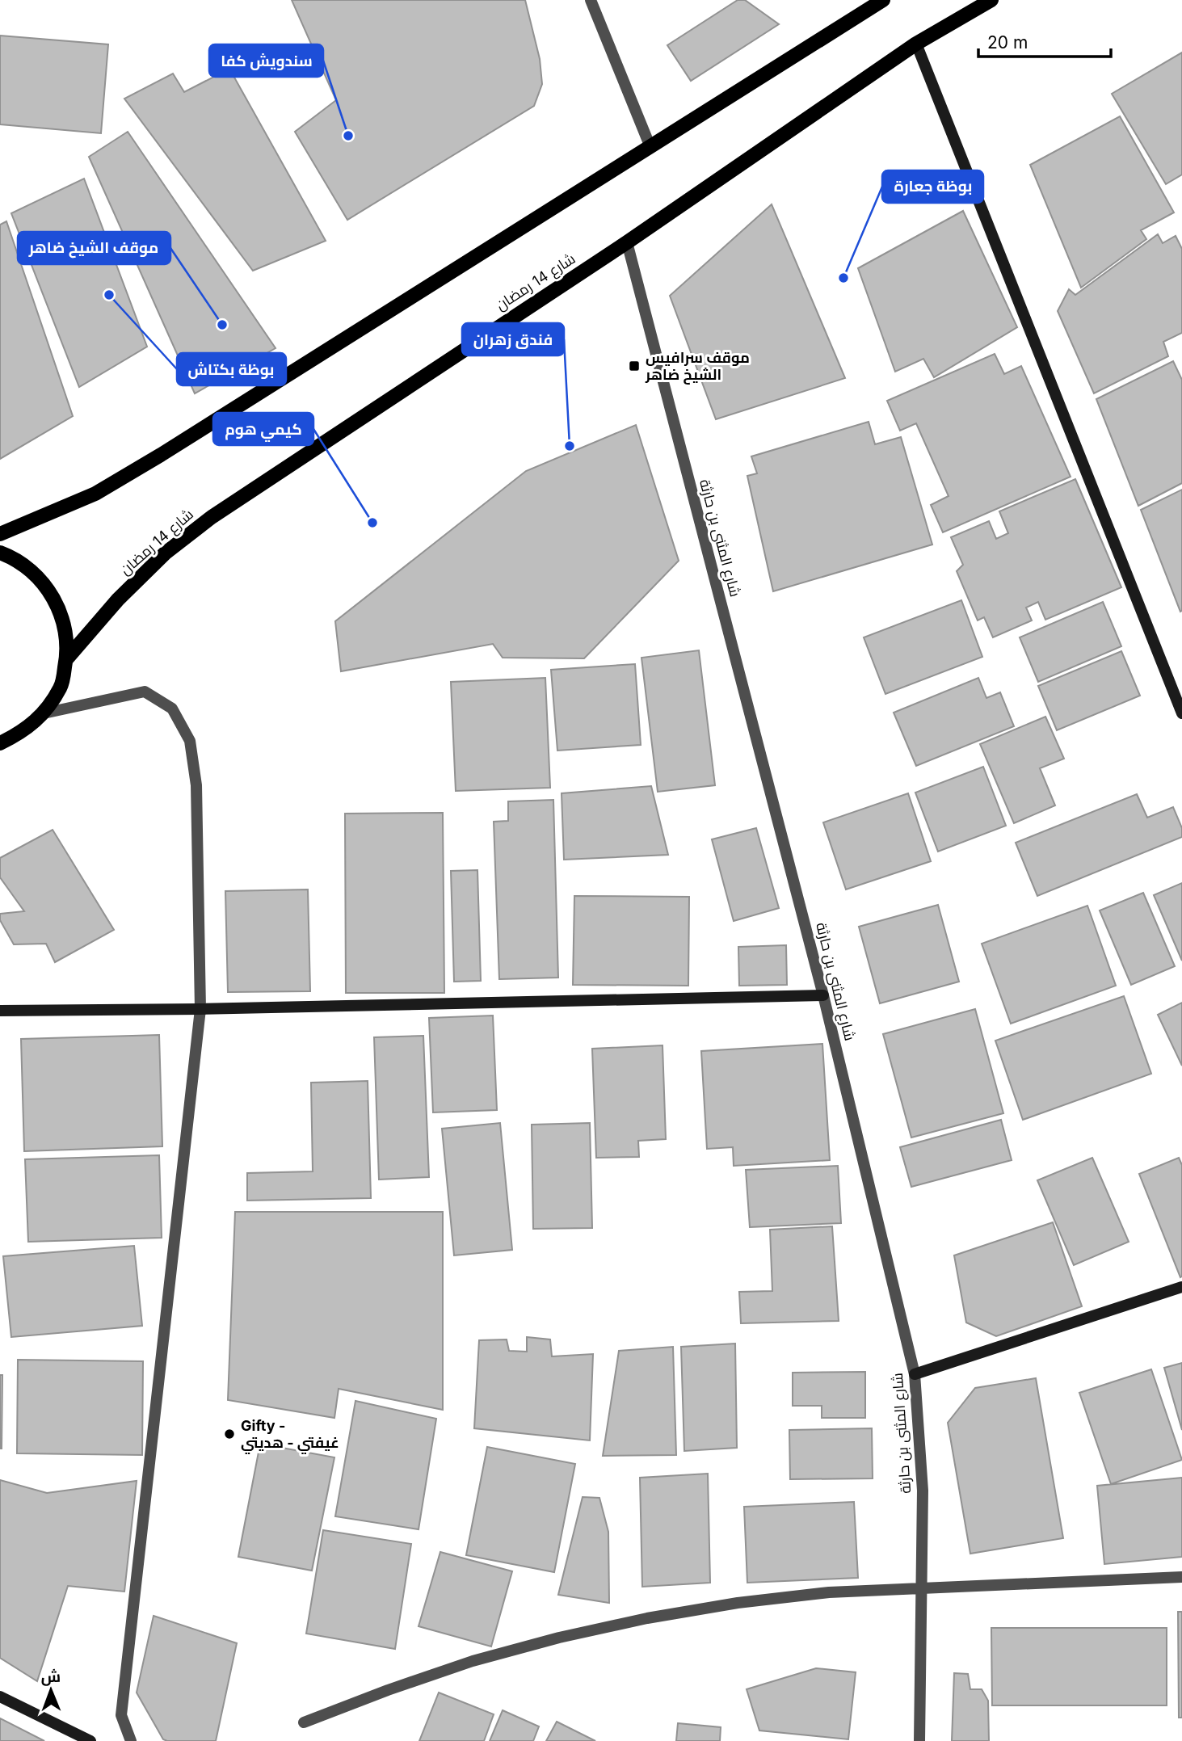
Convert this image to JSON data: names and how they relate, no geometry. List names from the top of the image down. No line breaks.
{"streets":{"main road":["شارع 14 رمضان"],"street":["شارع المثنى بن حارثة"]},"crossings":[["شارع 14 رمضان","شارع المثنى بن حارثة"]],"places":{"other":["سندويش كفا","بوظة جعارة","بوظة بكتاش","موقف الشيخ ضاهر","فندق زهران","كيمي هوم","Gifty - غيفتي - هديتي"],"transit":["موقف سرافيس الشيخ ضاهر"]},"scale_bar":"20 m","north":"top"}
